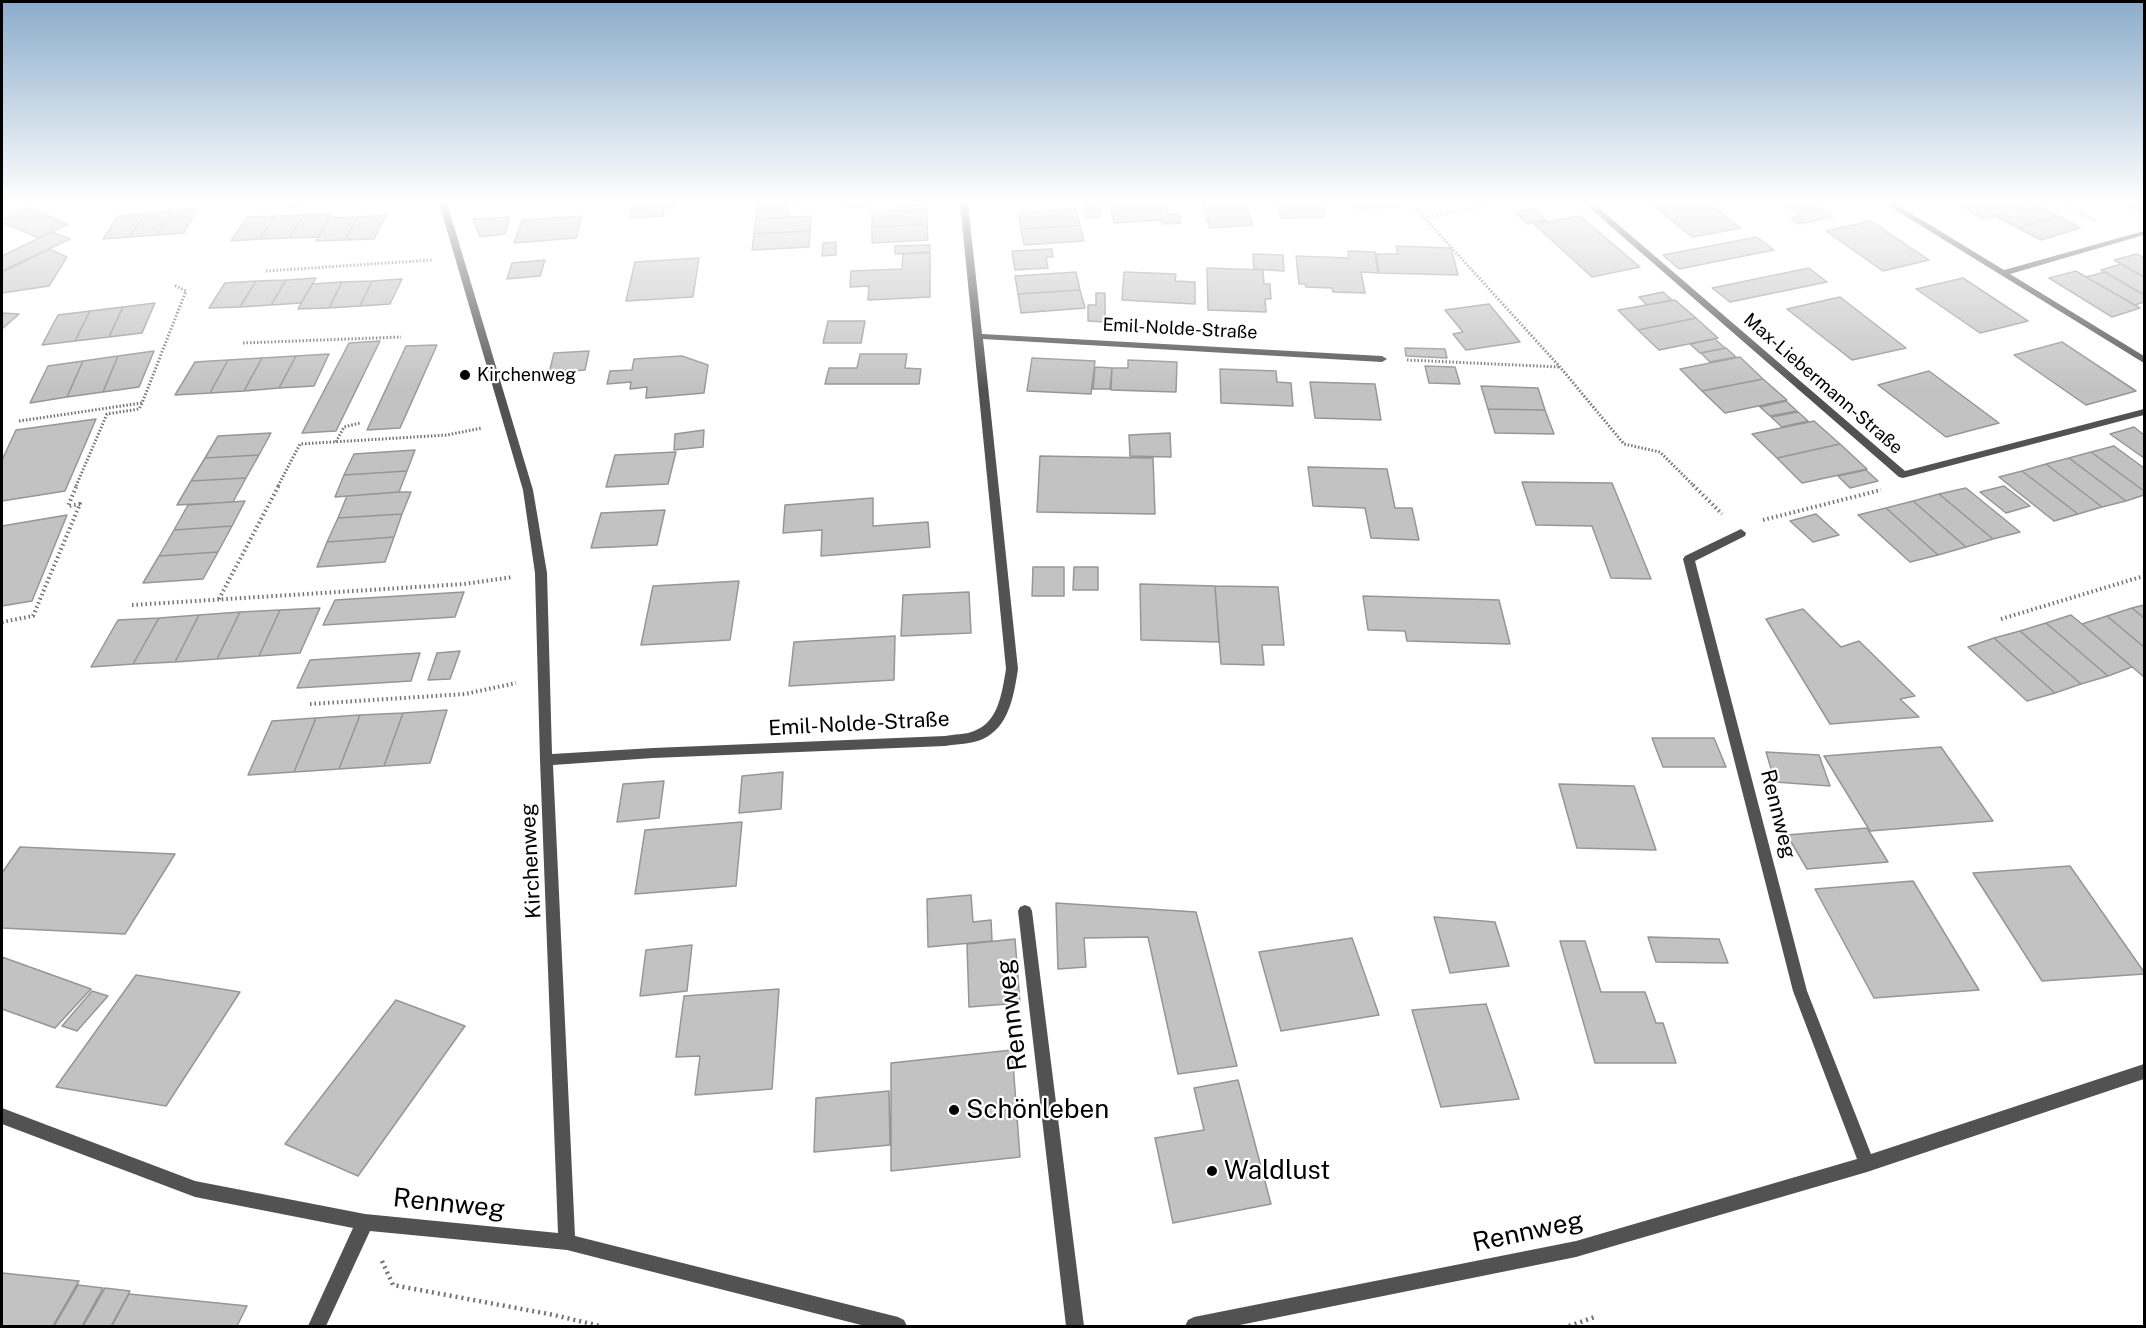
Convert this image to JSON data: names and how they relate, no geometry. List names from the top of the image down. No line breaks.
{"streets":{"street":["Emil-Nolde-Straße","Max-Liebermann-Straße","Rennweg","Kirchenweg"]},"crossings":[["Emil-Nolde-Straße","Kirchenweg"],["Rennweg","Kirchenweg"]],"places":["Kirchenweg","Schönleben","Waldlust"]}
